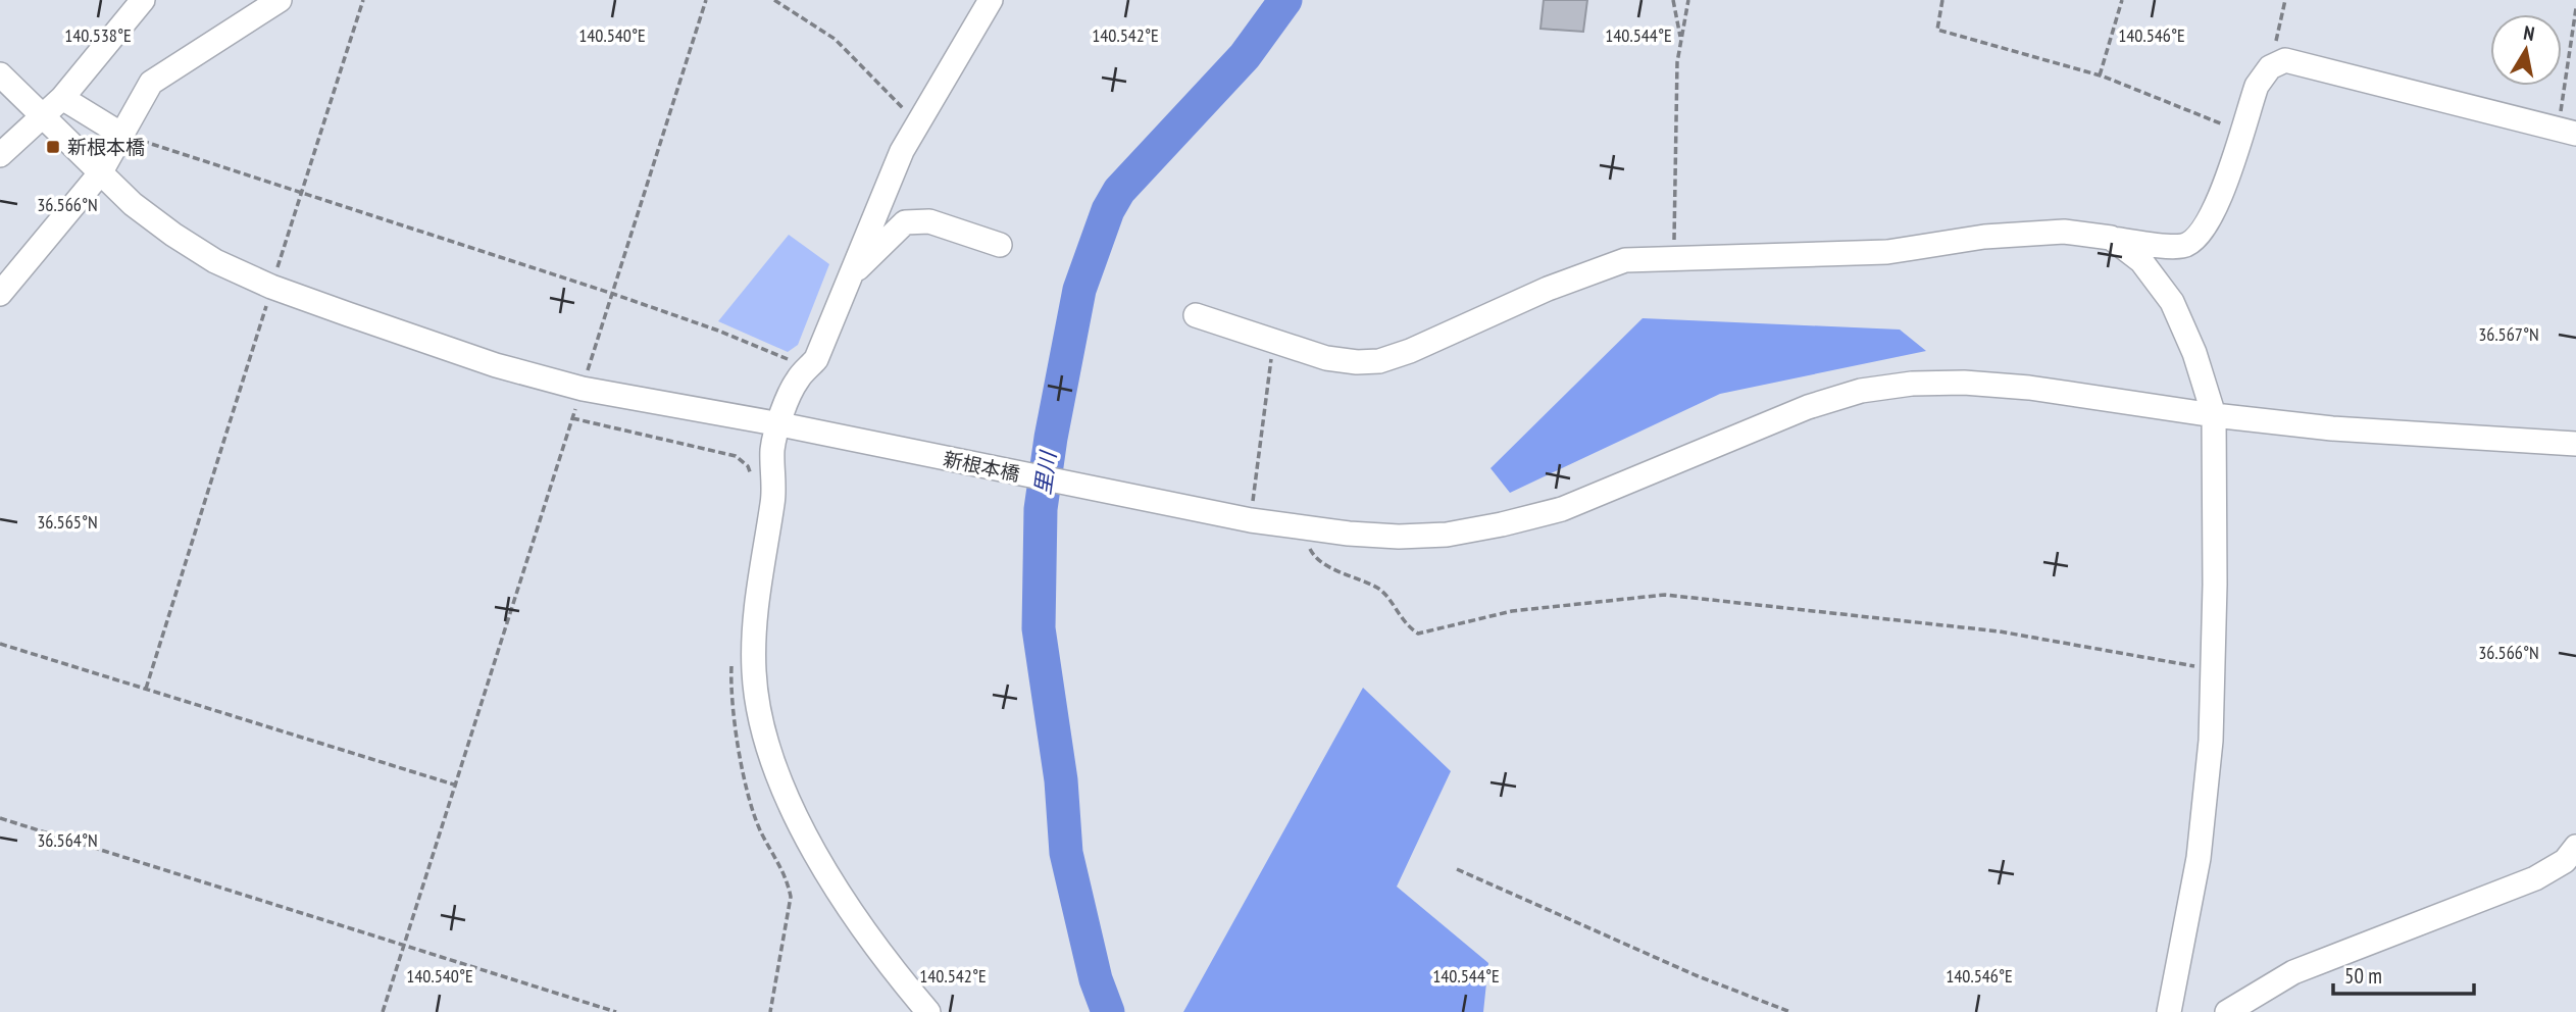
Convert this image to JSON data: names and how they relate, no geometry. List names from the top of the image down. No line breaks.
{"streets":{"street":["新根本橋"]},"water":["里川"],"places":{"transit":["新根本橋"]},"scale_bar":"50 m","north":"top","coordinates":["140.540°E","140.542°E","140.544°E","140.546°E","140.538°E","36.566°N","36.567°N","36.565°N","36.564°N"]}
